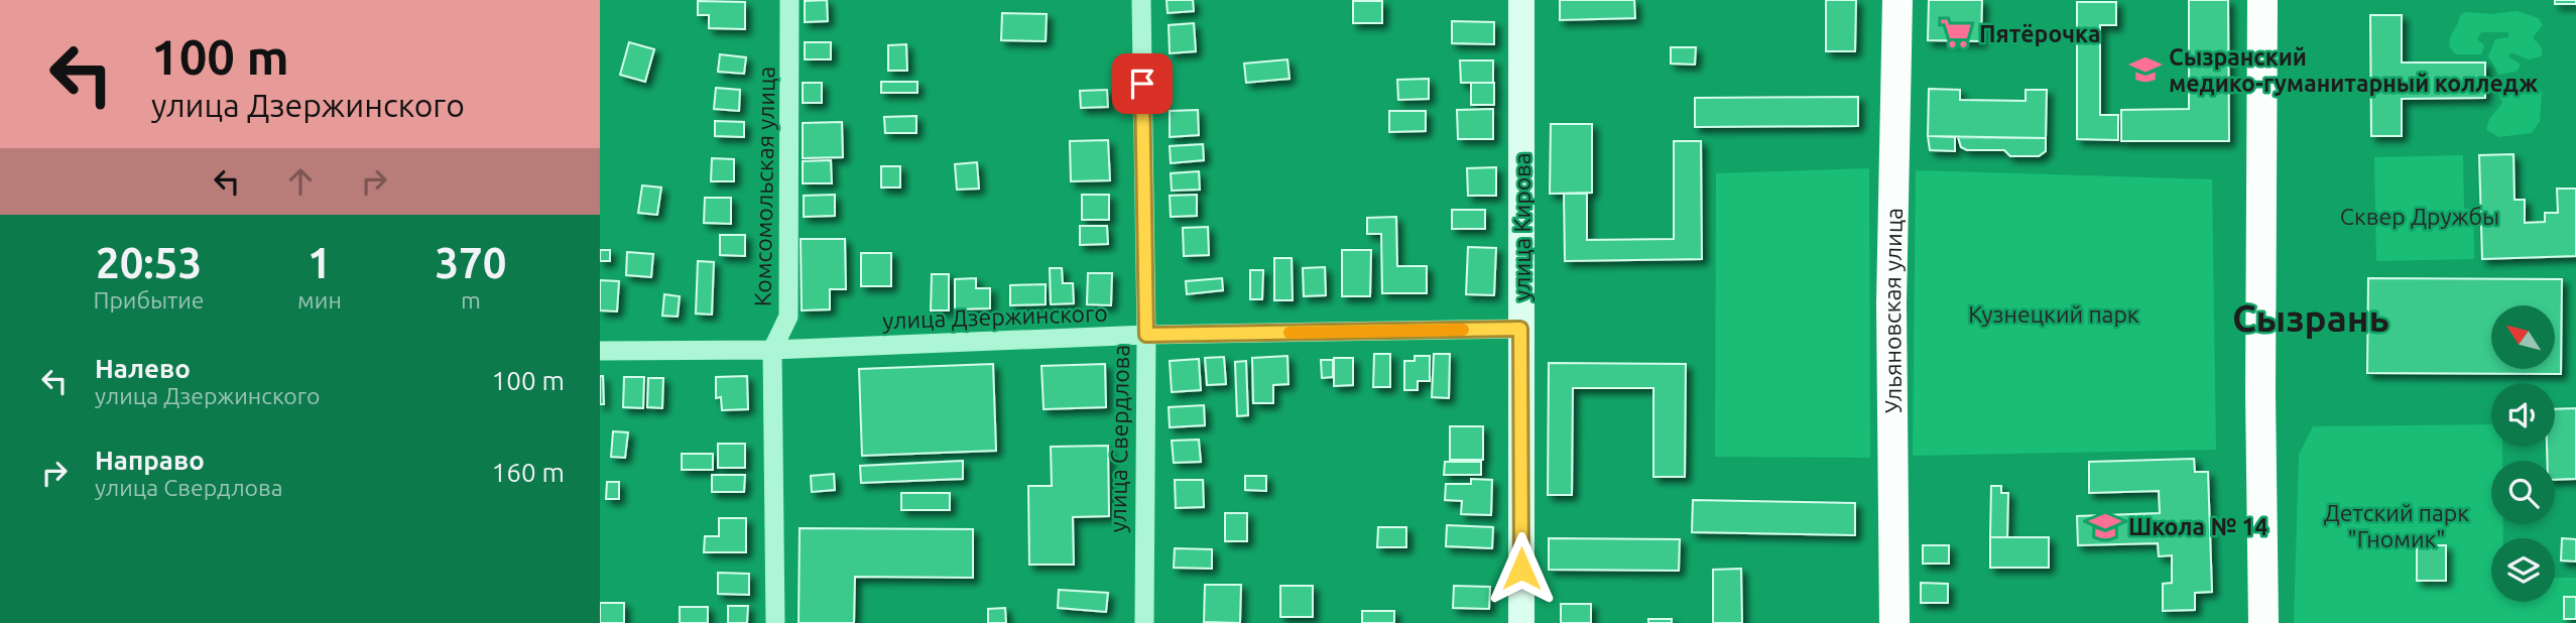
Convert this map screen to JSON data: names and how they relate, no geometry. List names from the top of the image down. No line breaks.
{"streets":{"main road":["Ульяновская улица"],"street":["Комсомольская улица","улица Кирова","улица Дзержинского","улица Свердлова"]},"crossings":[["Комсомольская улица","улица Дзержинского"],["улица Кирова","улица Дзержинского"],["улица Дзержинского","улица Свердлова"]],"districts":["Сызрань"],"parks":["Сквер Дружбы","Кузнецкий парк","Детский парк \"Гномик\""],"places":{"supermarket":["Пятёрочка"],"school or university":["Сызранский медико-гуманитарный колледж","Школа № 14"]},"north":"top left","page":{"turn":["100 m","улица Дзержинского"],"eta":["20:53","Прибытие","1","мин","370","m"],"list":[{"name":"Налево","note":"улица Дзержинского","value":"100 m"},{"name":"Направо","note":"улица Свердлова","value":"160 m"}]}}
